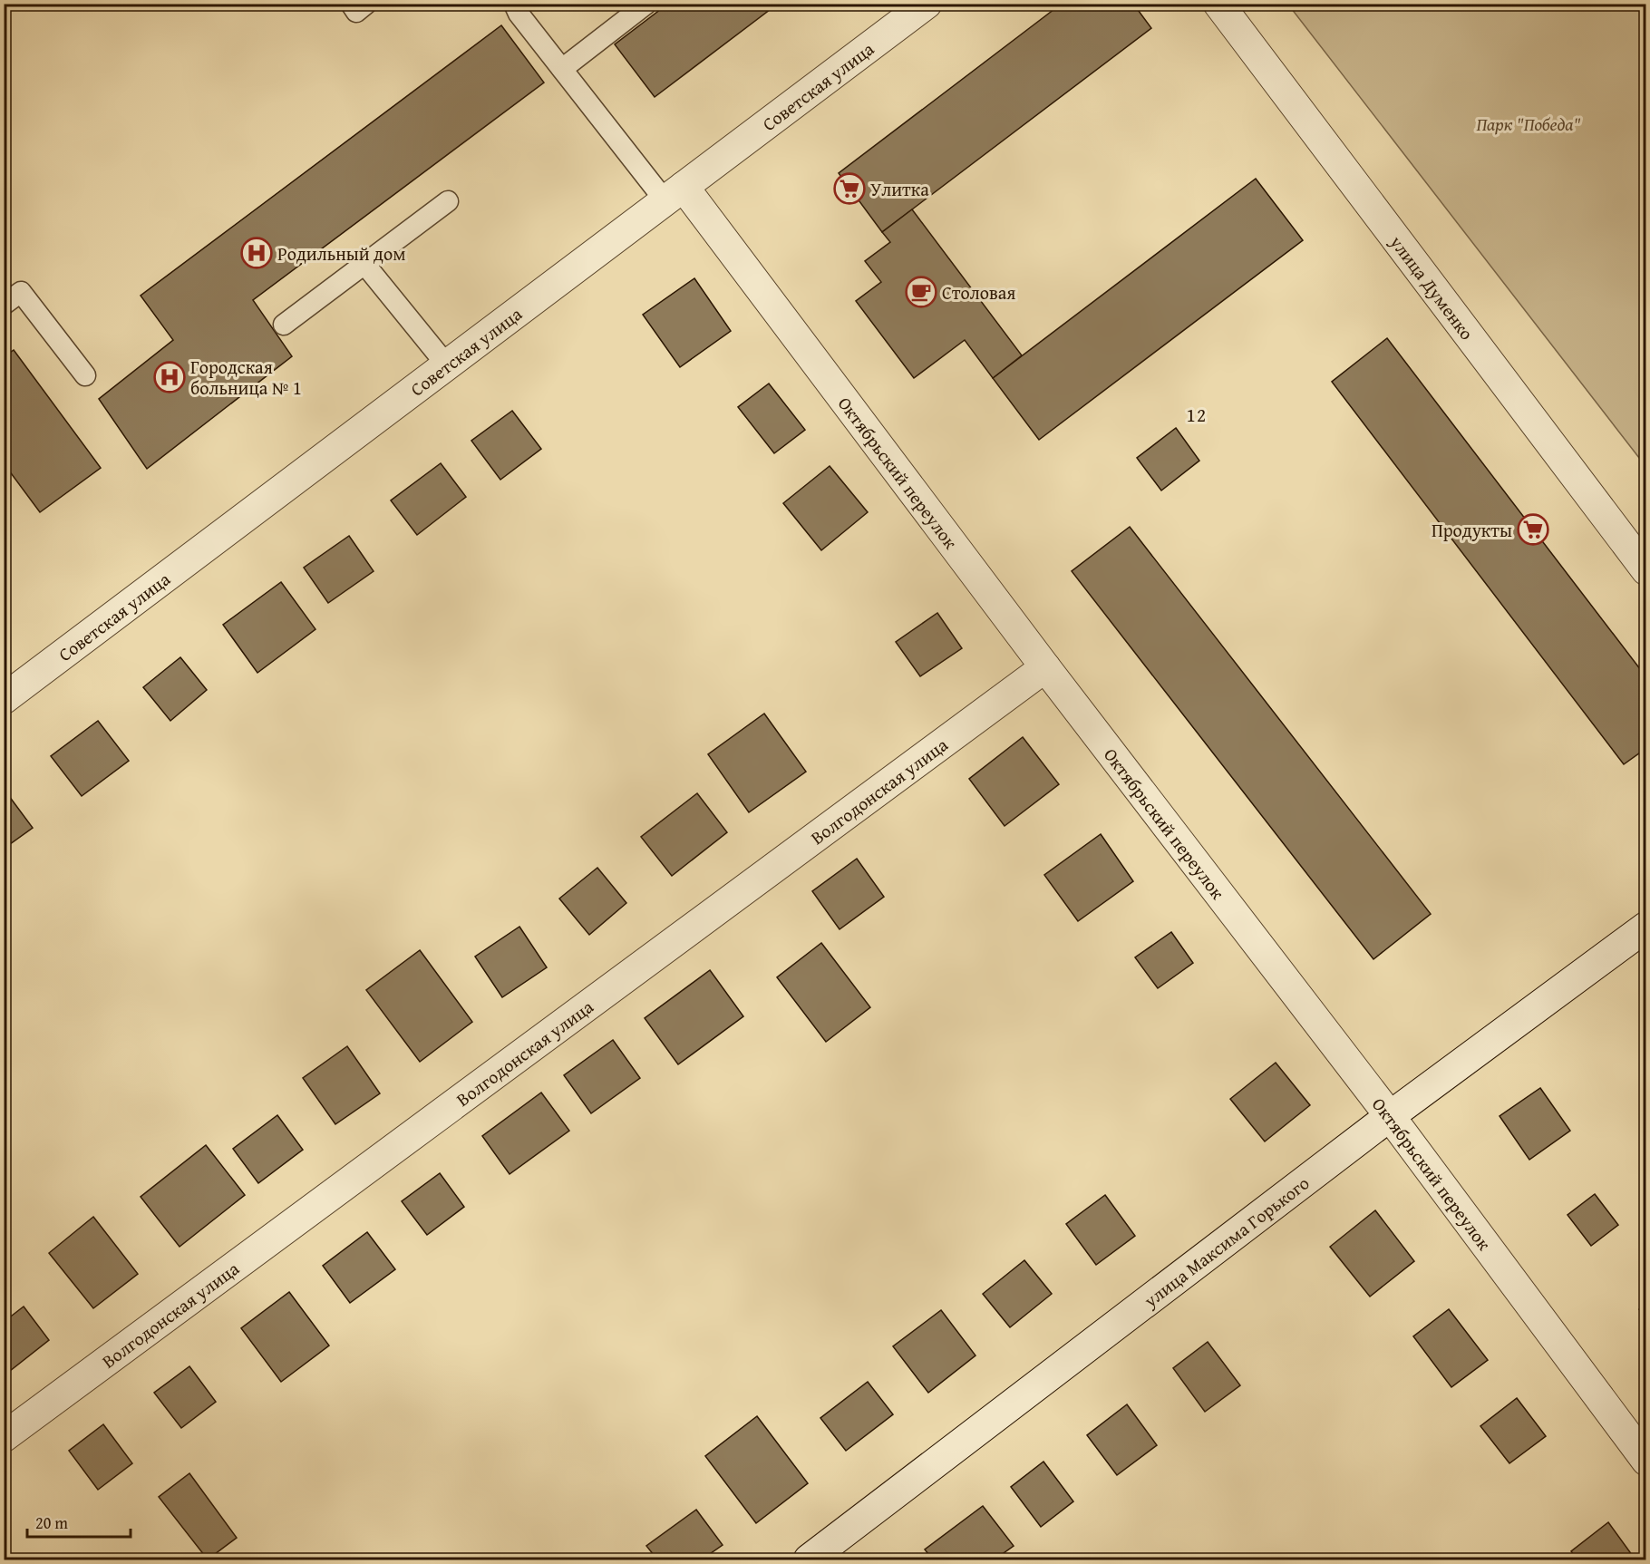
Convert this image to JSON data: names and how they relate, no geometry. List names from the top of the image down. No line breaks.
{"streets":{"street":["Советская улица","улица Думенко","Октябрьский переулок","Волгодонская улица","улица Максима Горького"]},"crossings":[["Советская улица","Октябрьский переулок"],["Октябрьский переулок","Волгодонская улица"],["Октябрьский переулок","улица Максима Горького"]],"districts":["12"],"parks":["Парк \"Победа\""],"places":{"supermarket":["Улитка","Продукты"],"hospital":["Родильный дом","Городская больница № 1"],"cafe":["Столовая"]},"scale_bar":"20 m"}
